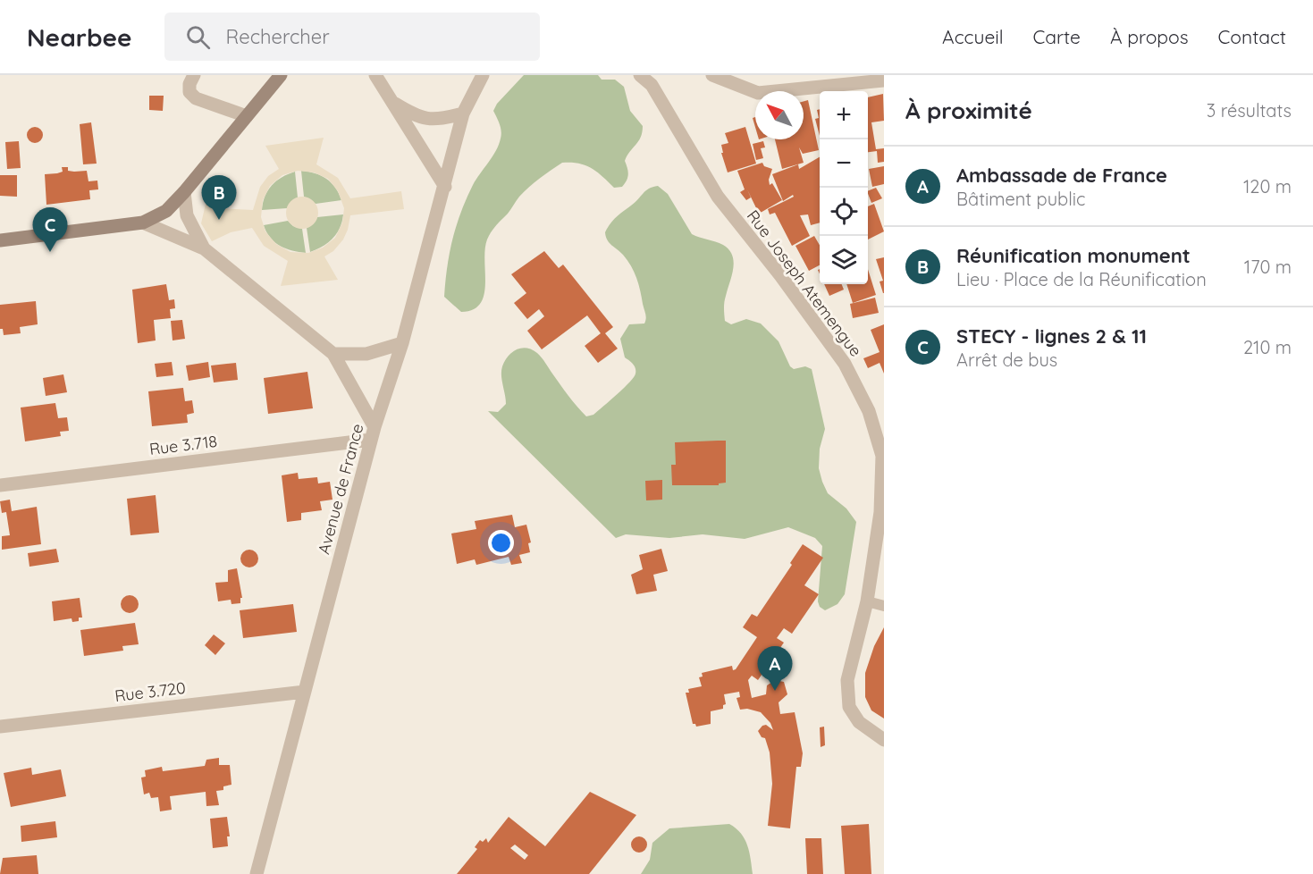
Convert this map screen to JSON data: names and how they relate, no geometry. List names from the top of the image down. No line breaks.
{"streets":{"street":["Rue Joseph Atemengue","Rue 3.718","Avenue de France","Rue 3.720"]},"crossings":[["Rue 3.718","Avenue de France"],["Avenue de France","Rue 3.720"]],"north":"top left","page":{"header":"Nearbee","search":"Rechercher","nav":["Accueil","Carte","À propos","Contact"],"heading":["À proximité","3 résultats"],"map_buttons":["+","−"],"list":[{"mark":"A","name":"Ambassade de France","note":"Bâtiment public","value":"120 m"},{"mark":"B","name":"Réunification monument","note":"Lieu · Place de la Réunification","value":"170 m"},{"mark":"C","name":"STECY - lignes 2 & 11","note":"Arrêt de bus","value":"210 m"}],"pins":["B","C","A"]}}
